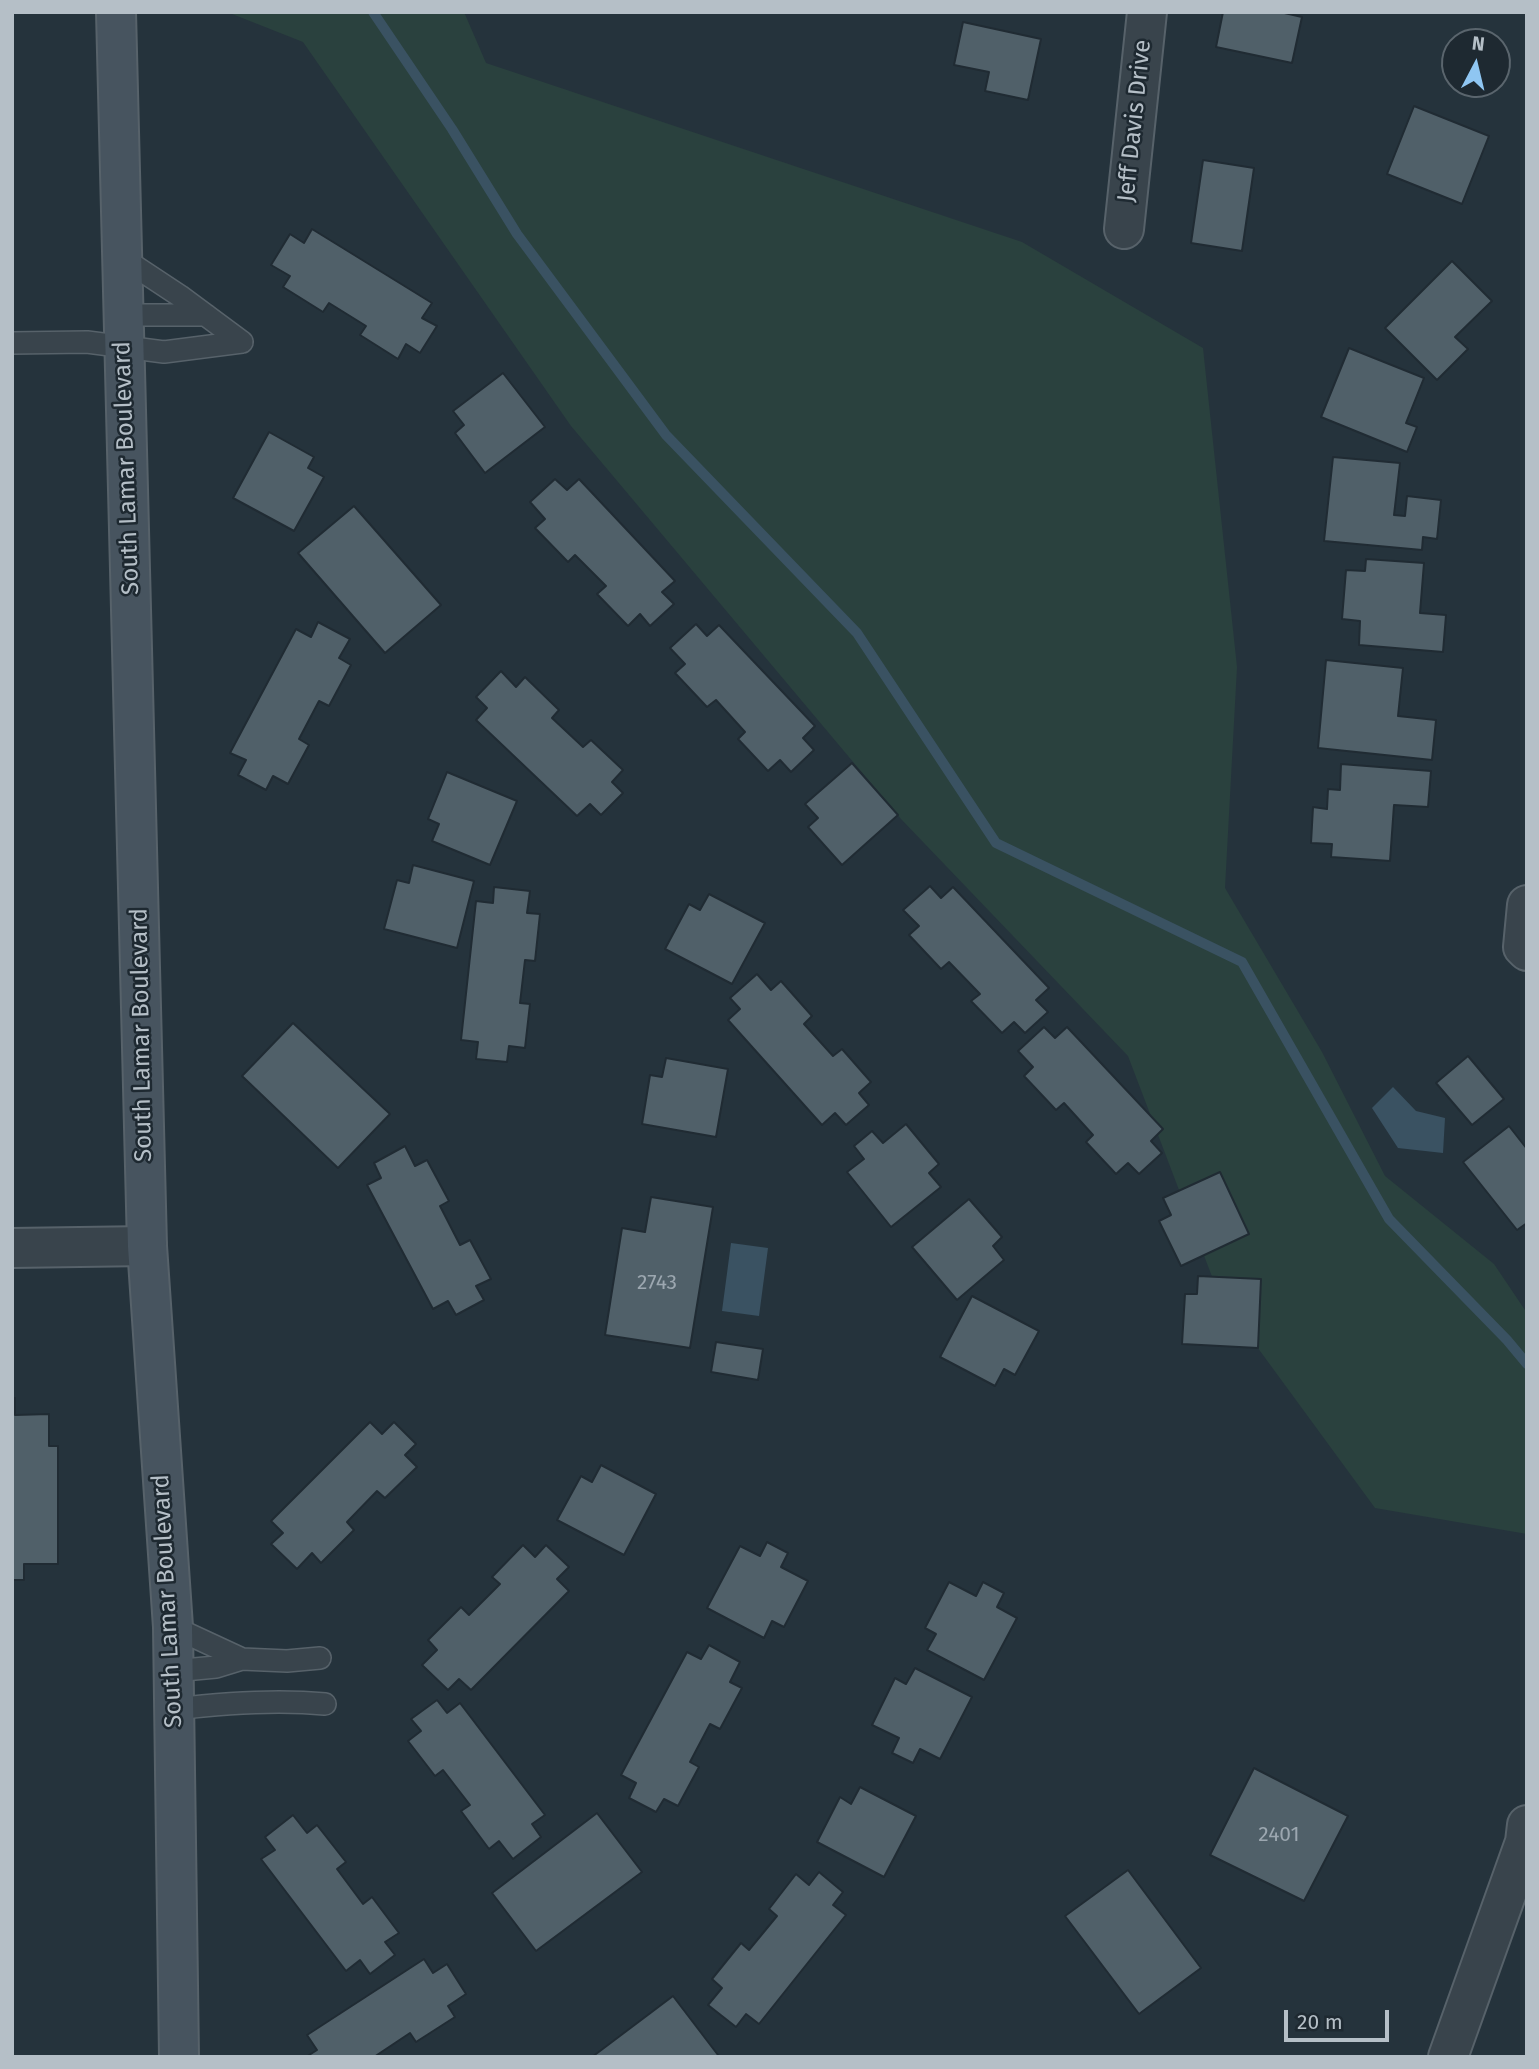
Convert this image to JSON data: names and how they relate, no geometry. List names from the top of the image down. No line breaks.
{"streets":{"street":["Jeff Davis Drive","South Lamar Boulevard"]},"house_numbers":["2743","2401"],"scale_bar":"20 m","north":"top"}
